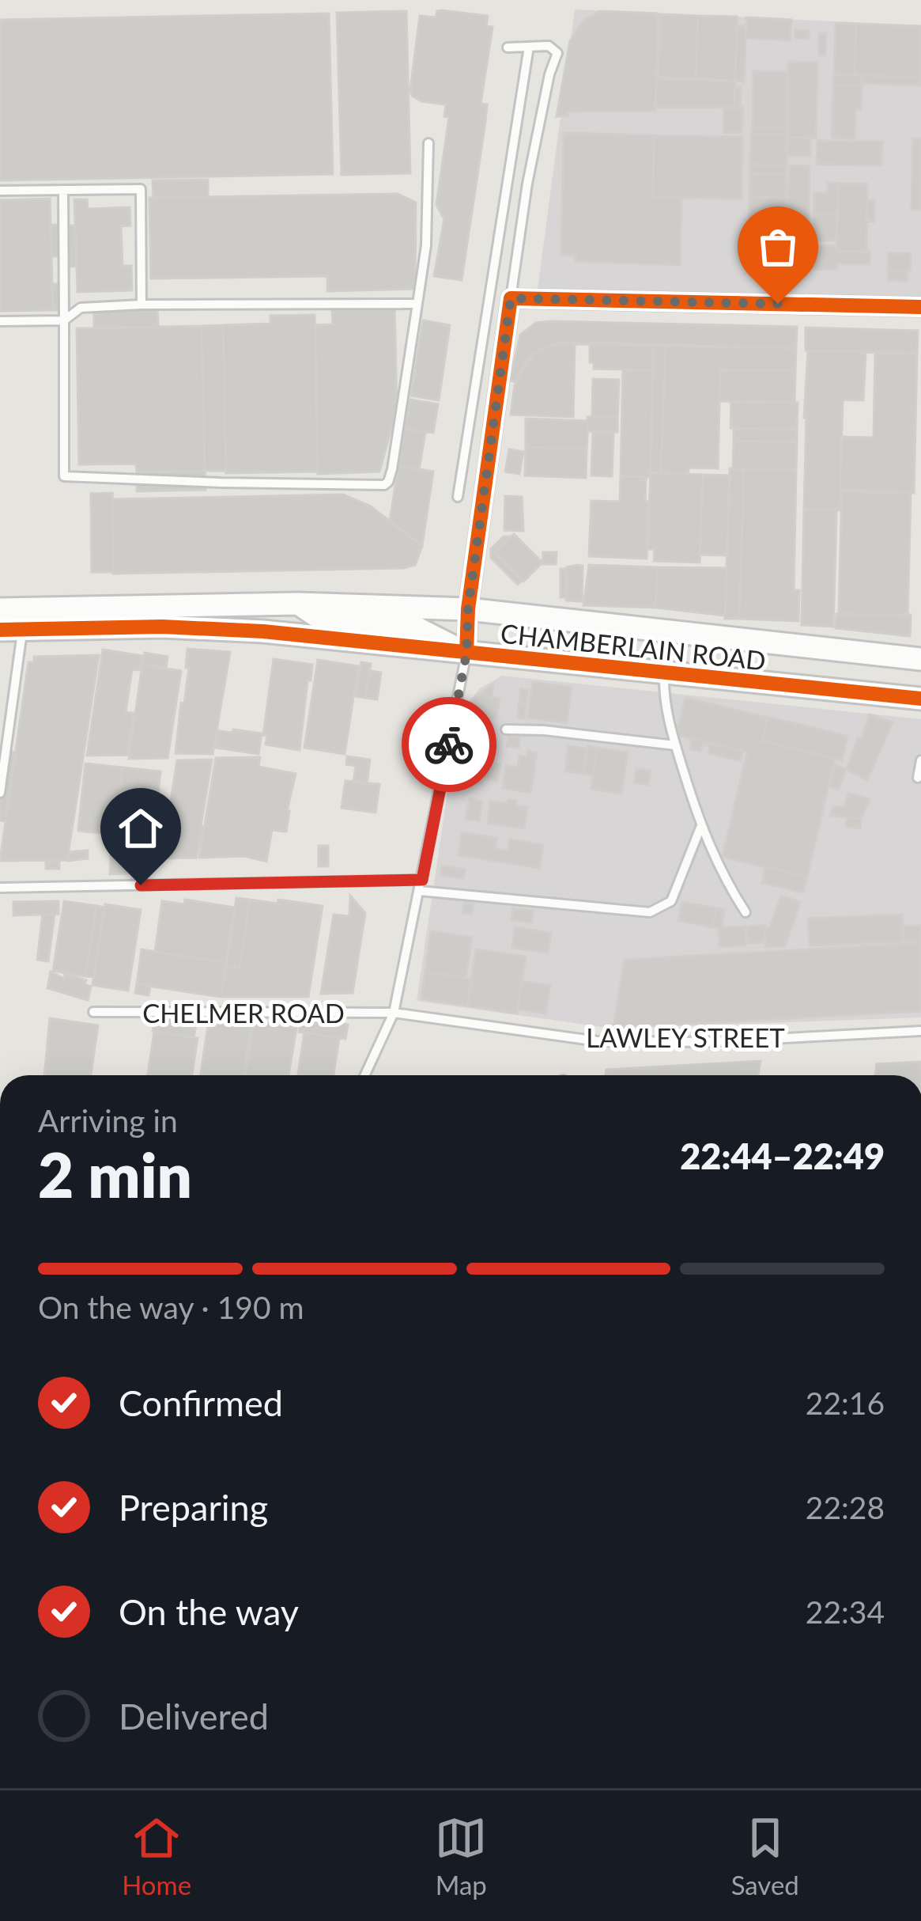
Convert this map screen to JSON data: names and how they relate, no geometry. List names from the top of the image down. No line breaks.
{"streets":{"street":["CHAMBERLAIN ROAD"],"lane":["CHELMER ROAD","LAWLEY STREET"]},"crossings":[["CHELMER ROAD","LAWLEY STREET"]],"page":{"heading":["2 min","Arriving in","22:44–22:49"],"bar":"On the way · 190 m","list":[["Confirmed","22:16"],["Preparing","22:28"],["On the way","22:34"],"Delivered"],"tabs":["Home","Map","Saved"]}}
